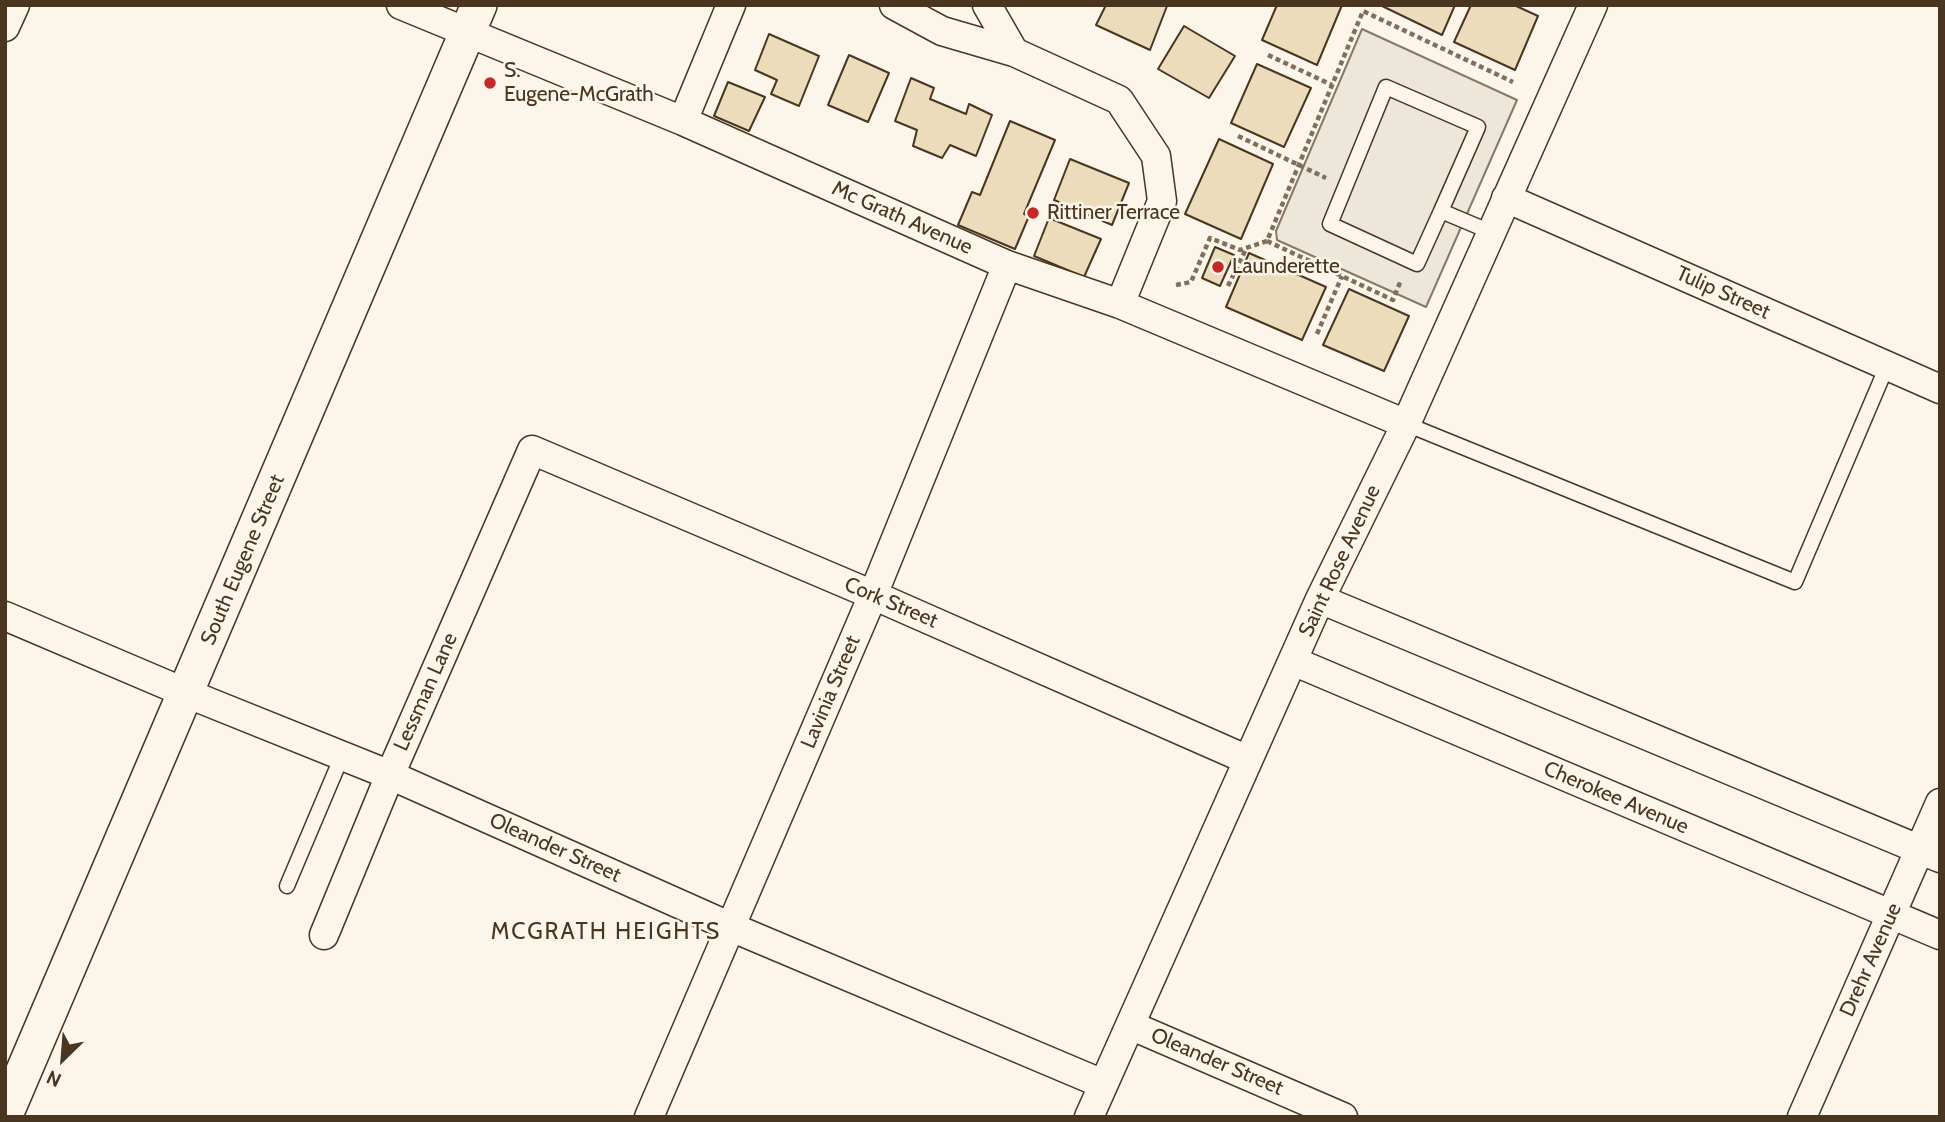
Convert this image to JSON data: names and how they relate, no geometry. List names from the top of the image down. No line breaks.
{"streets":{"street":["Mc Grath Avenue","Tulip Street","South Eugene Street","Saint Rose Avenue","Cork Street","Lessman Lane","Lavinia Street","Cherokee Avenue","Oleander Street","Drehr Avenue"]},"crossings":[["Mc Grath Avenue","South Eugene Street"],["Mc Grath Avenue","Saint Rose Avenue"],["Mc Grath Avenue","Lavinia Street"],["Tulip Street","Saint Rose Avenue"],["South Eugene Street","Oleander Street"],["Saint Rose Avenue","Cork Street"],["Saint Rose Avenue","Cherokee Avenue"],["Saint Rose Avenue","Oleander Street"],["Cork Street","Lessman Lane"],["Cork Street","Lavinia Street"],["Lessman Lane","Oleander Street"],["Lavinia Street","Oleander Street"],["Cherokee Avenue","Drehr Avenue"]],"districts":["MCGRATH HEIGHTS"],"places":["S. Eugene-McGrath","Rittiner Terrace","Launderette"],"north":"bottom left"}
